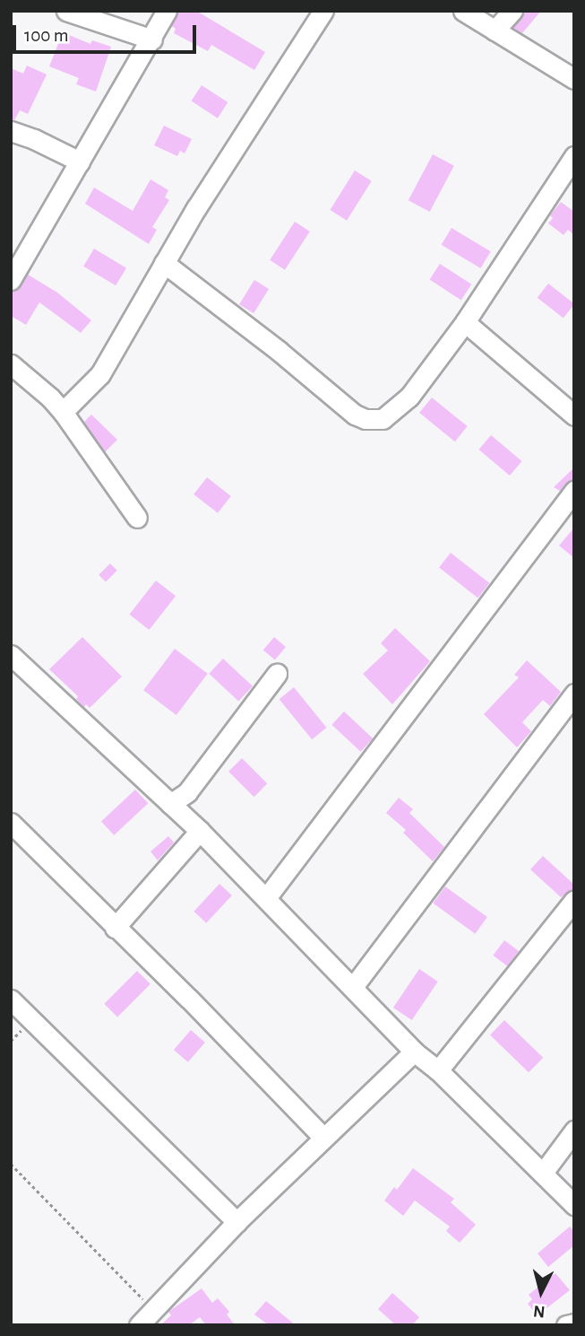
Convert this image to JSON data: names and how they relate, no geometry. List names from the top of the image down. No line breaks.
{"scale_bar":"100 m","north":"bottom"}
